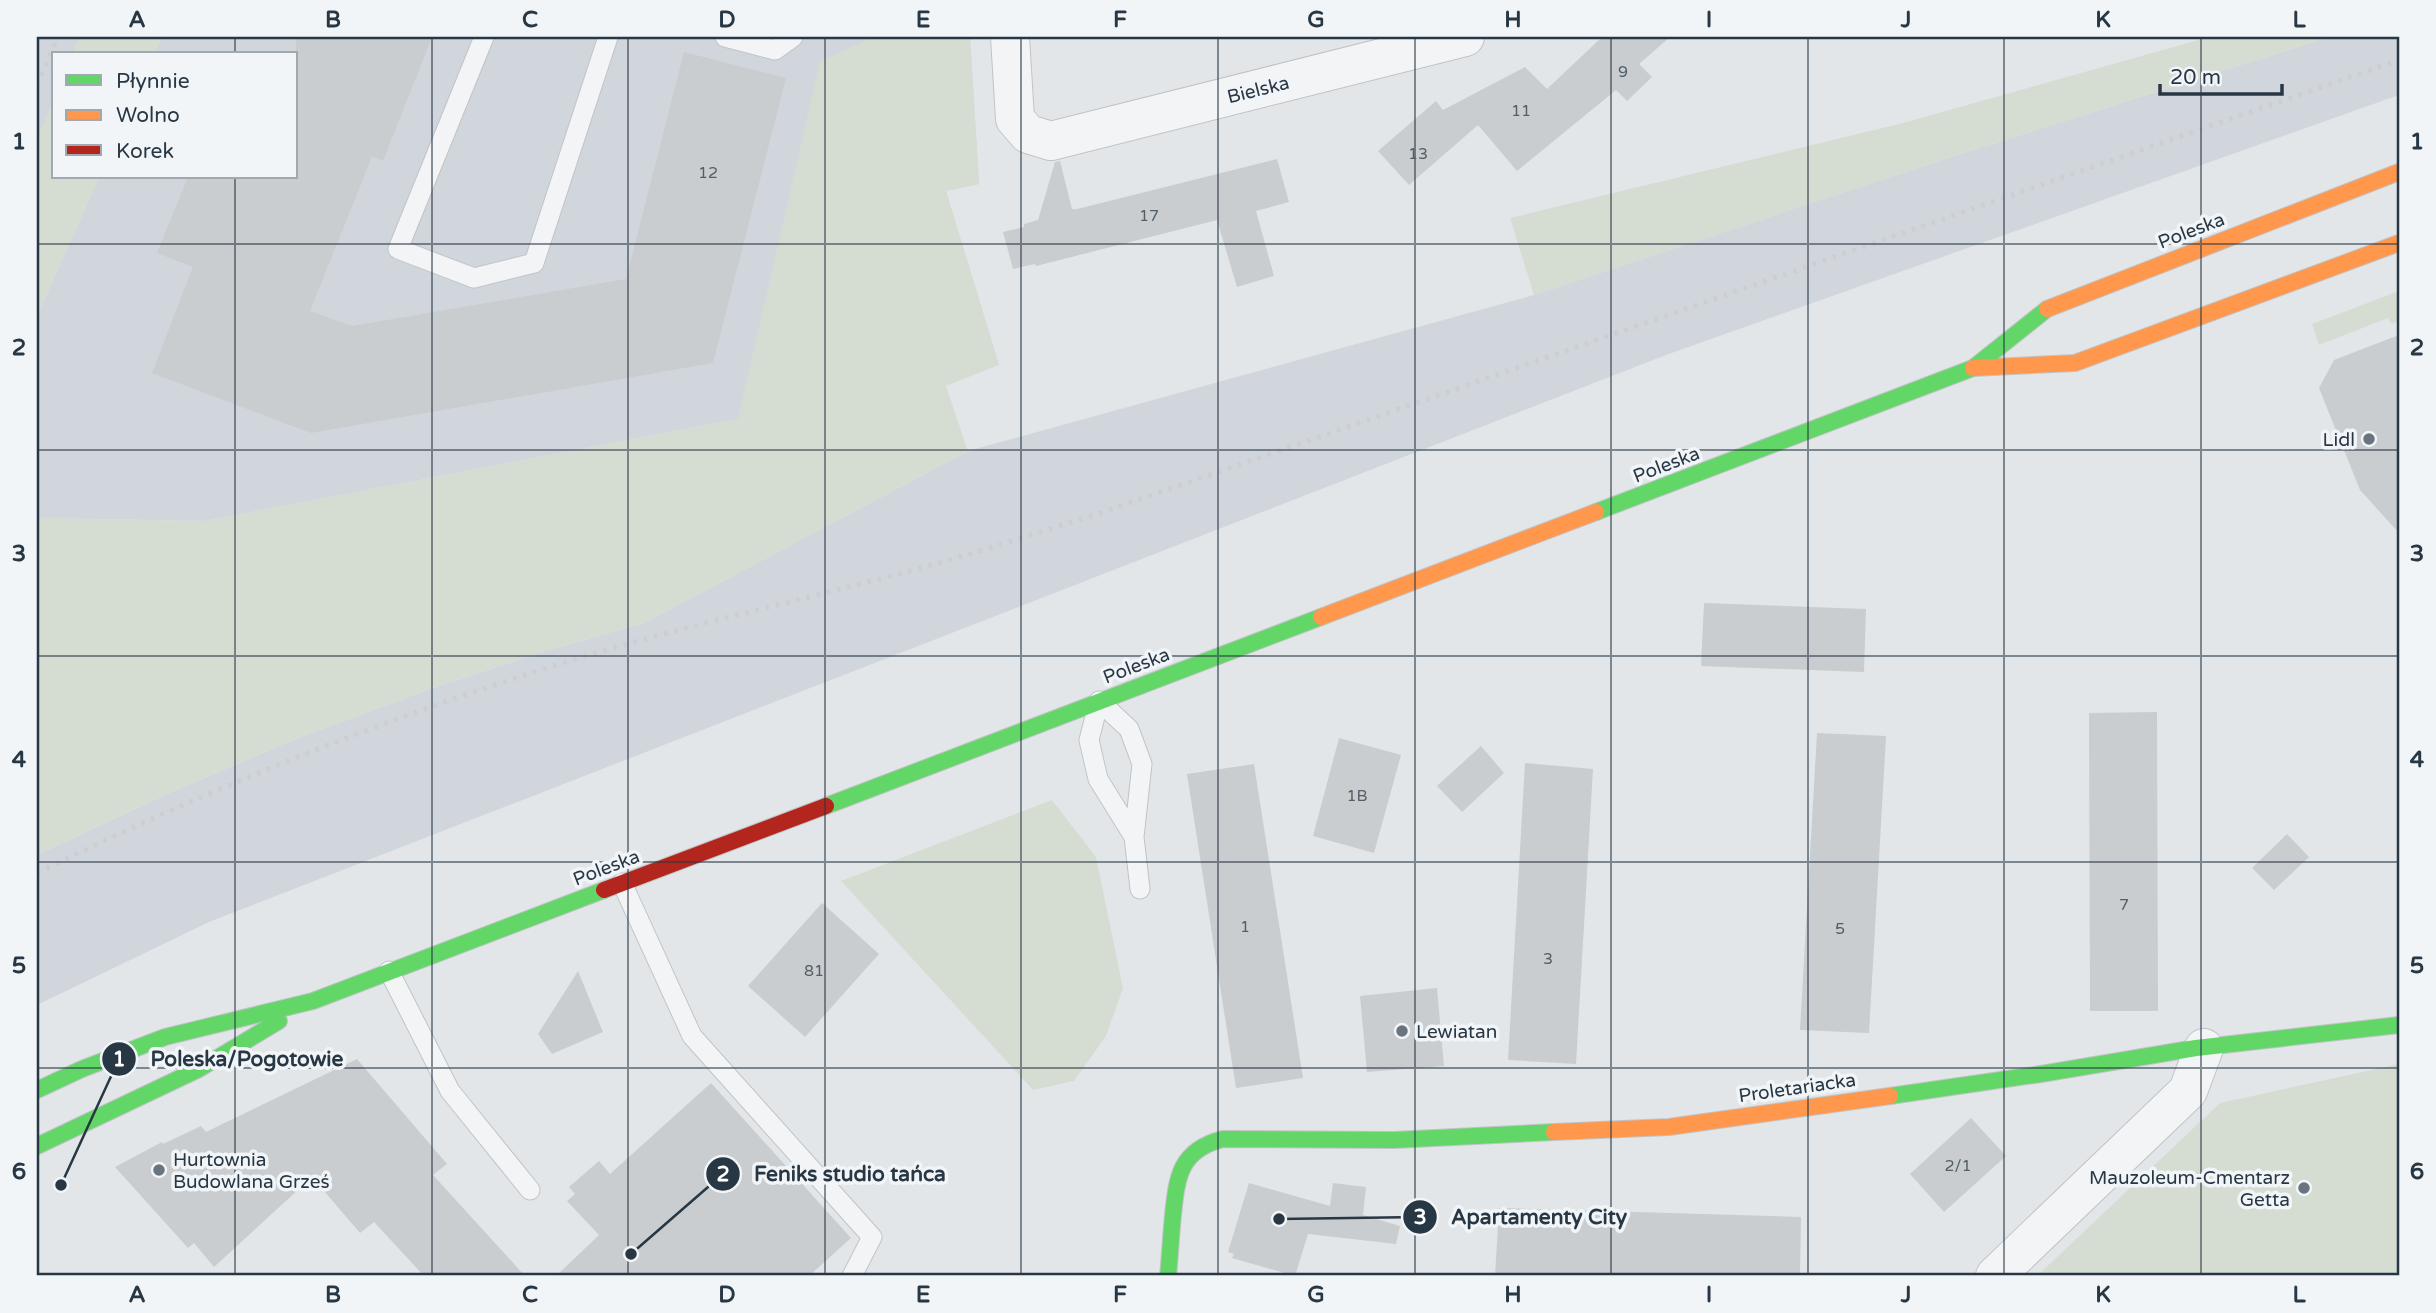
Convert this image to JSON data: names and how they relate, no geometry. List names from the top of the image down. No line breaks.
{"streets":{"main road":["Poleska","Proletariacka"],"street":["Bielska"]},"places":["Lidl","Lewiatan","Hurtownia Budowlana Grześ","Poleska/Pogotowie","Mauzoleum-Cmentarz Getta","Apartamenty City","Feniks studio tańca"],"house_numbers":["9","11","13","12","17","1B","7","1","5","3","81","2/1"],"legend":["Płynnie","Wolno","Korek"],"scale_bar":"20 m","grid":{"columns":["A","B","C","D","E","F","G","H","I","J","K","L"],"rows":["1","2","3","4","5","6"]}}
